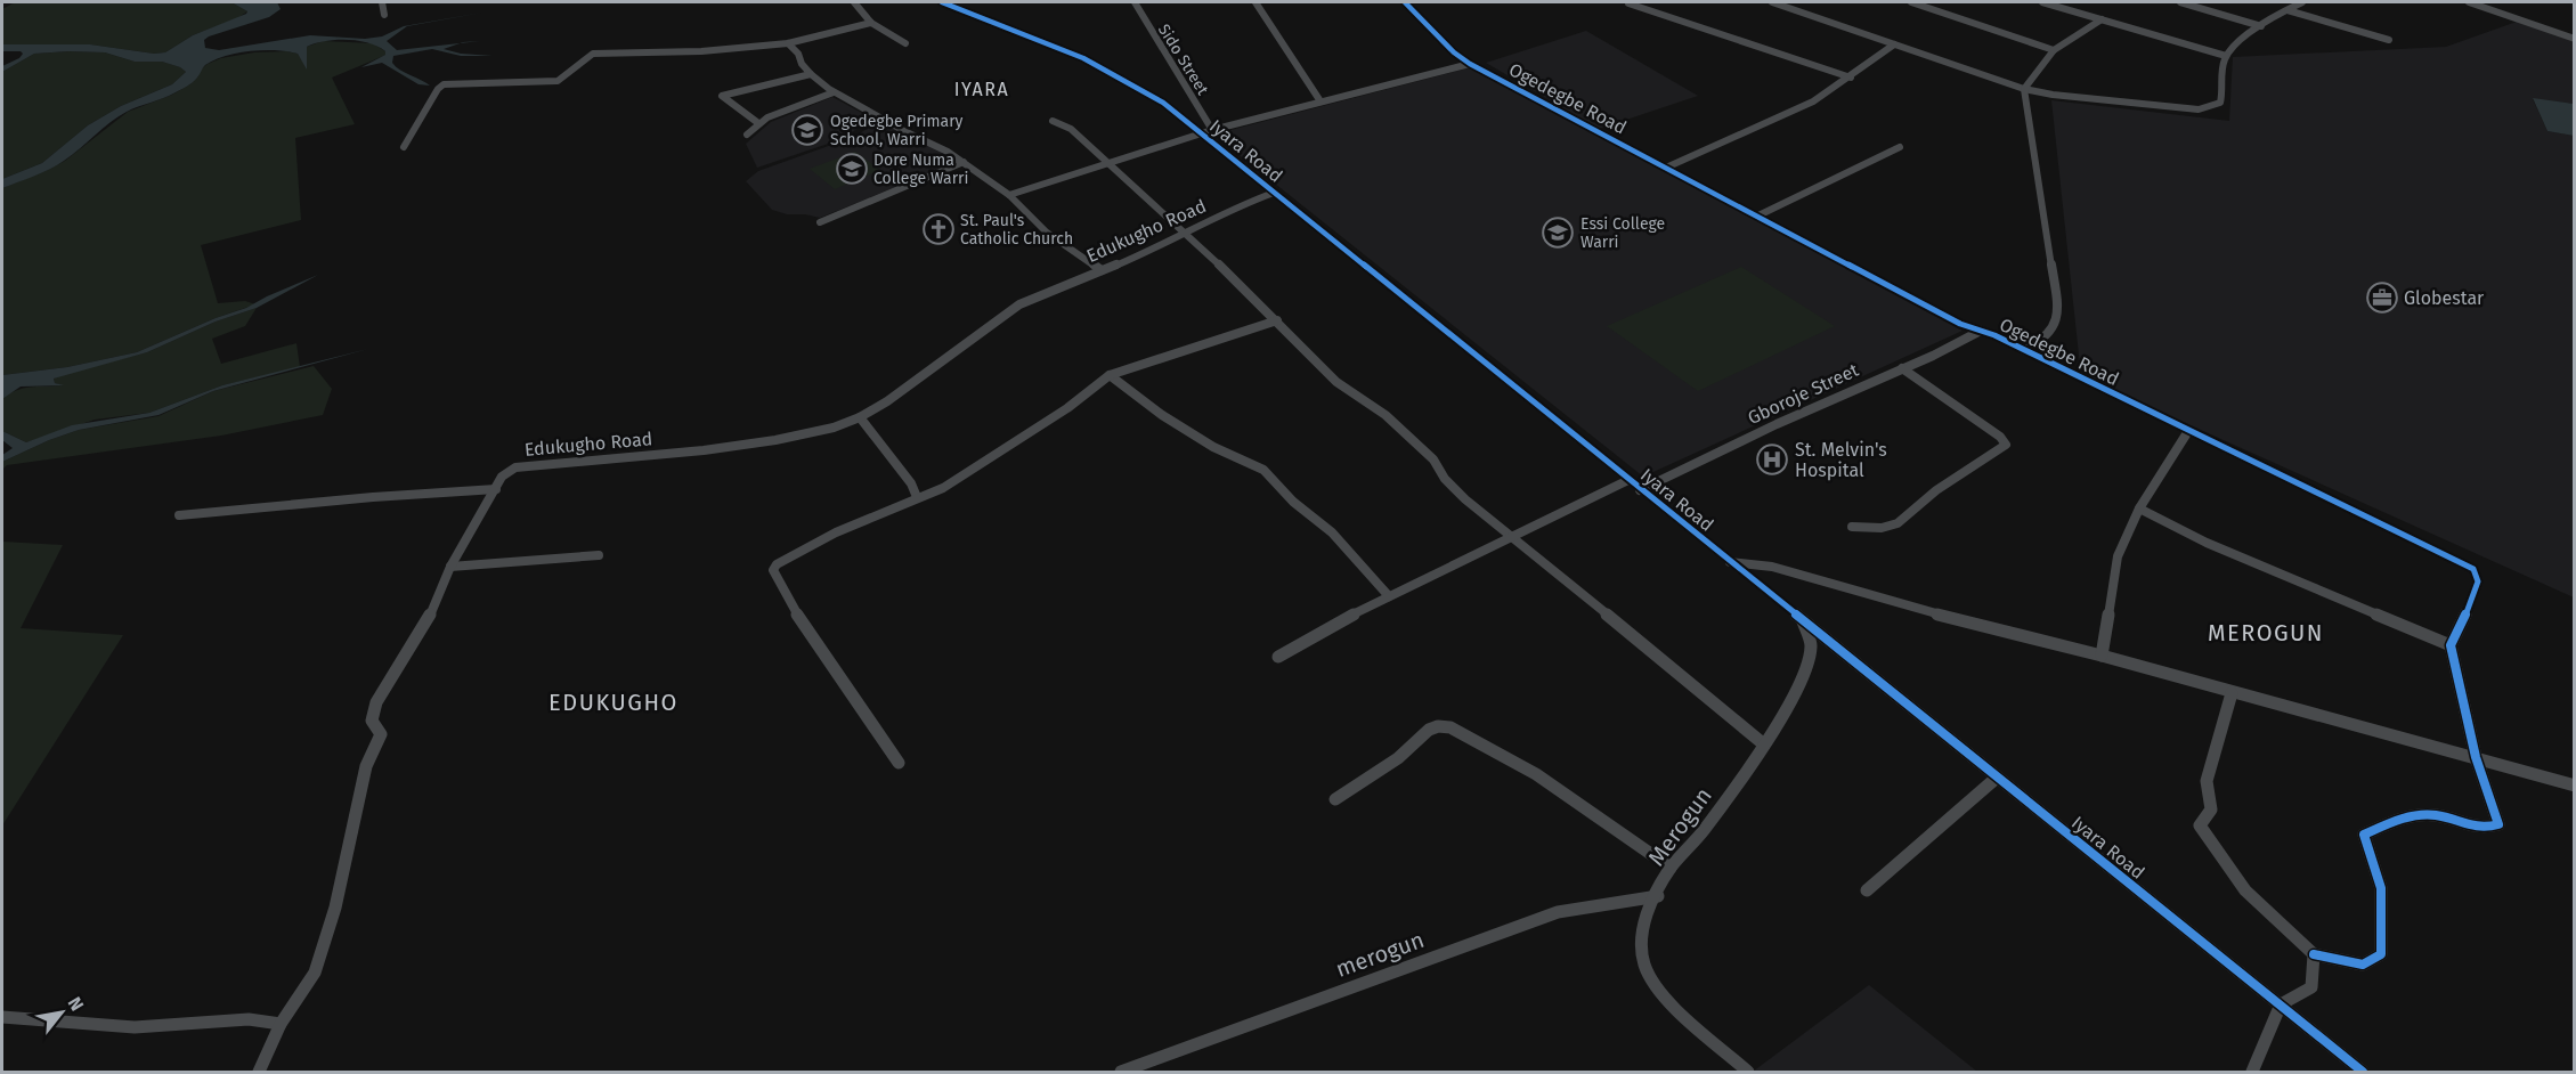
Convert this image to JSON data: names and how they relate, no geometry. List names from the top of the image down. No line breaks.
{"streets":{"street":["Sido Street","Ogedegbe Road","Iyara Road","Edukugho Road","Gboroje Street","Merogun","merogun"]},"crossings":[["Ogedegbe Road","Gboroje Street"],["Iyara Road","Edukugho Road"],["Iyara Road","Gboroje Street"],["Iyara Road","Merogun"],["Merogun","merogun"]],"districts":["IYARA","MEROGUN","EDUKUGHO"],"places":{"school or university":["Ogedegbe Primary School, Warri","Dore Numa College Warri","Essi College Warri"],"church":["St. Paul's Catholic Church"],"office":["Globestar"],"hospital":["St. Melvin's Hospital"]},"north":"top right"}
